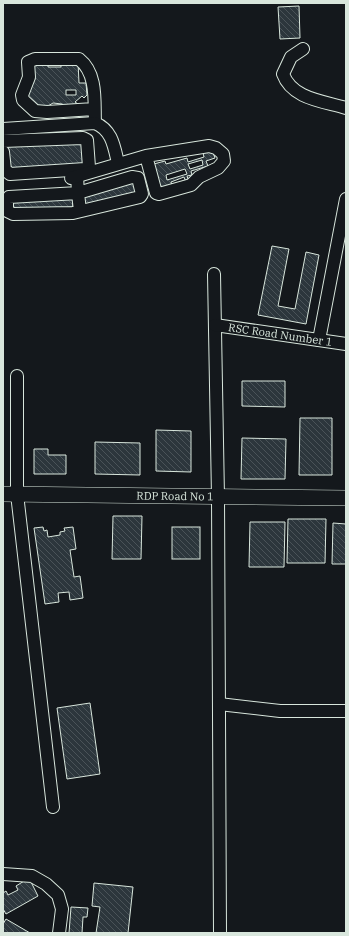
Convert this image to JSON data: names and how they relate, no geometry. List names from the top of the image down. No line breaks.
{"streets":{"street":["RSC Road Number 1","RDP Road No 1"]}}
